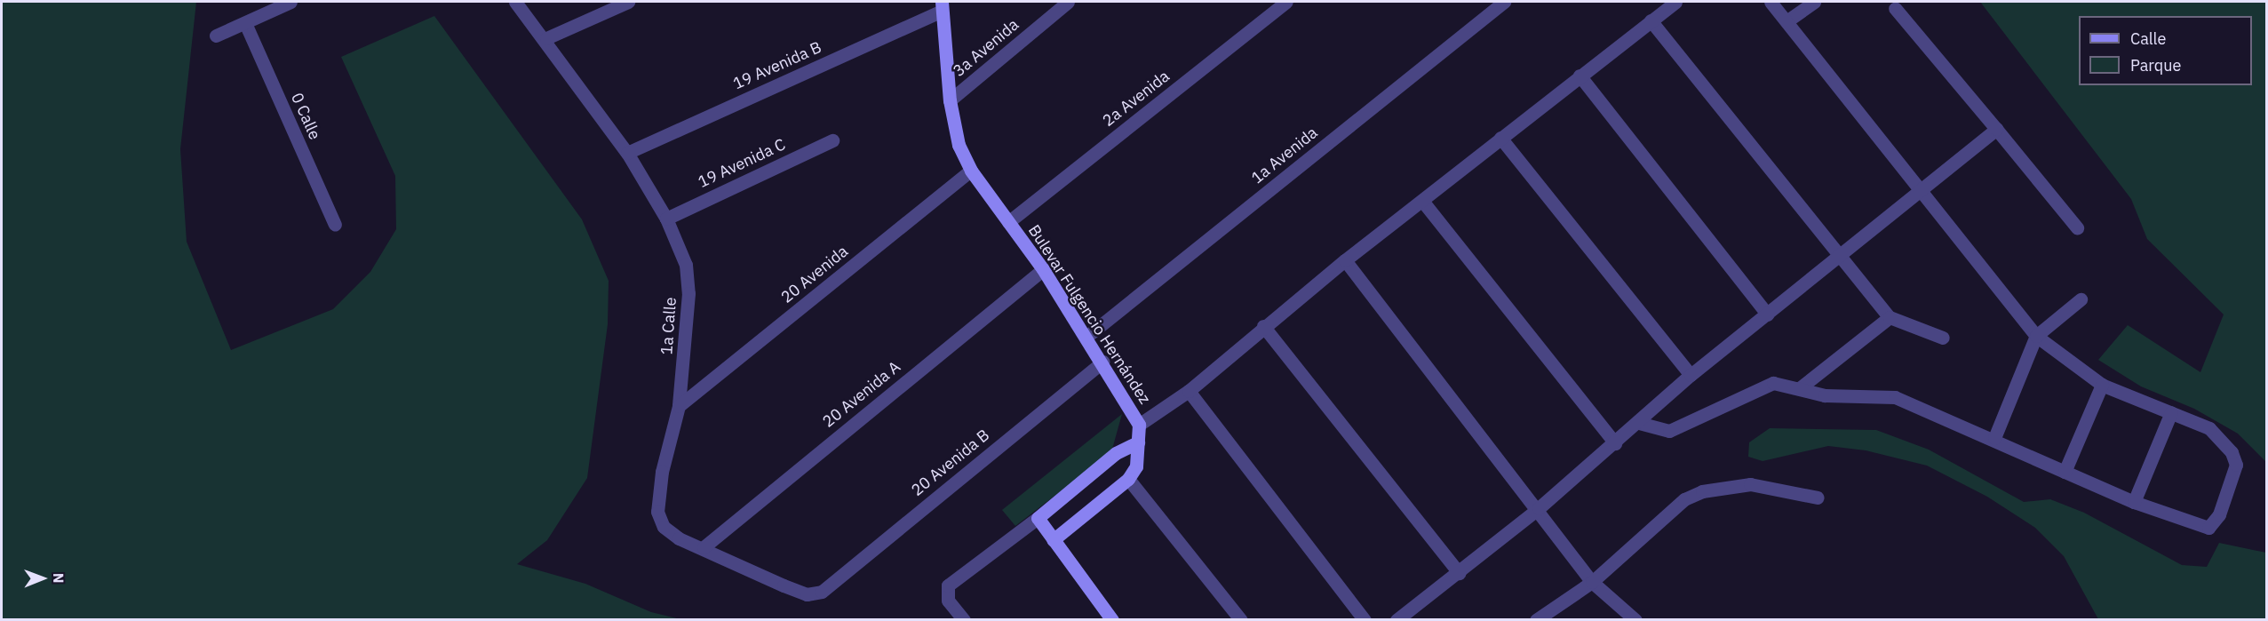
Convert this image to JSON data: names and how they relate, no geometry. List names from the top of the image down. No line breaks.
{"streets":{"street":["3a Avenida","19 Avenida B","2a Avenida","0 Calle","1a Avenida","19 Avenida C","20 Avenida","Bulevar Fulgencio Hernández","1a Calle","20 Avenida A","20 Avenida B"]},"crossings":[["3a Avenida","Bulevar Fulgencio Hernández"],["19 Avenida B","Bulevar Fulgencio Hernández"],["19 Avenida B","1a Calle"],["2a Avenida","Bulevar Fulgencio Hernández"],["1a Avenida","Bulevar Fulgencio Hernández"],["19 Avenida C","1a Calle"],["20 Avenida","Bulevar Fulgencio Hernández"],["20 Avenida","1a Calle"],["Bulevar Fulgencio Hernández","20 Avenida A"],["Bulevar Fulgencio Hernández","20 Avenida B"],["1a Calle","20 Avenida A"],["1a Calle","20 Avenida B"]],"legend":["Calle","Parque"],"north":"right"}
